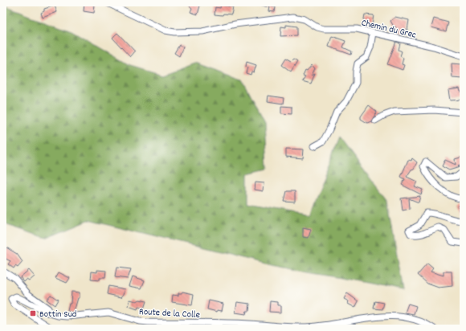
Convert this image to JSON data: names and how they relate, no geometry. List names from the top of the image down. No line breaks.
{"streets":{"street":["Chemin du Grec","Route de la Colle"]},"places":{"transit":["Bottin Sud"]}}
